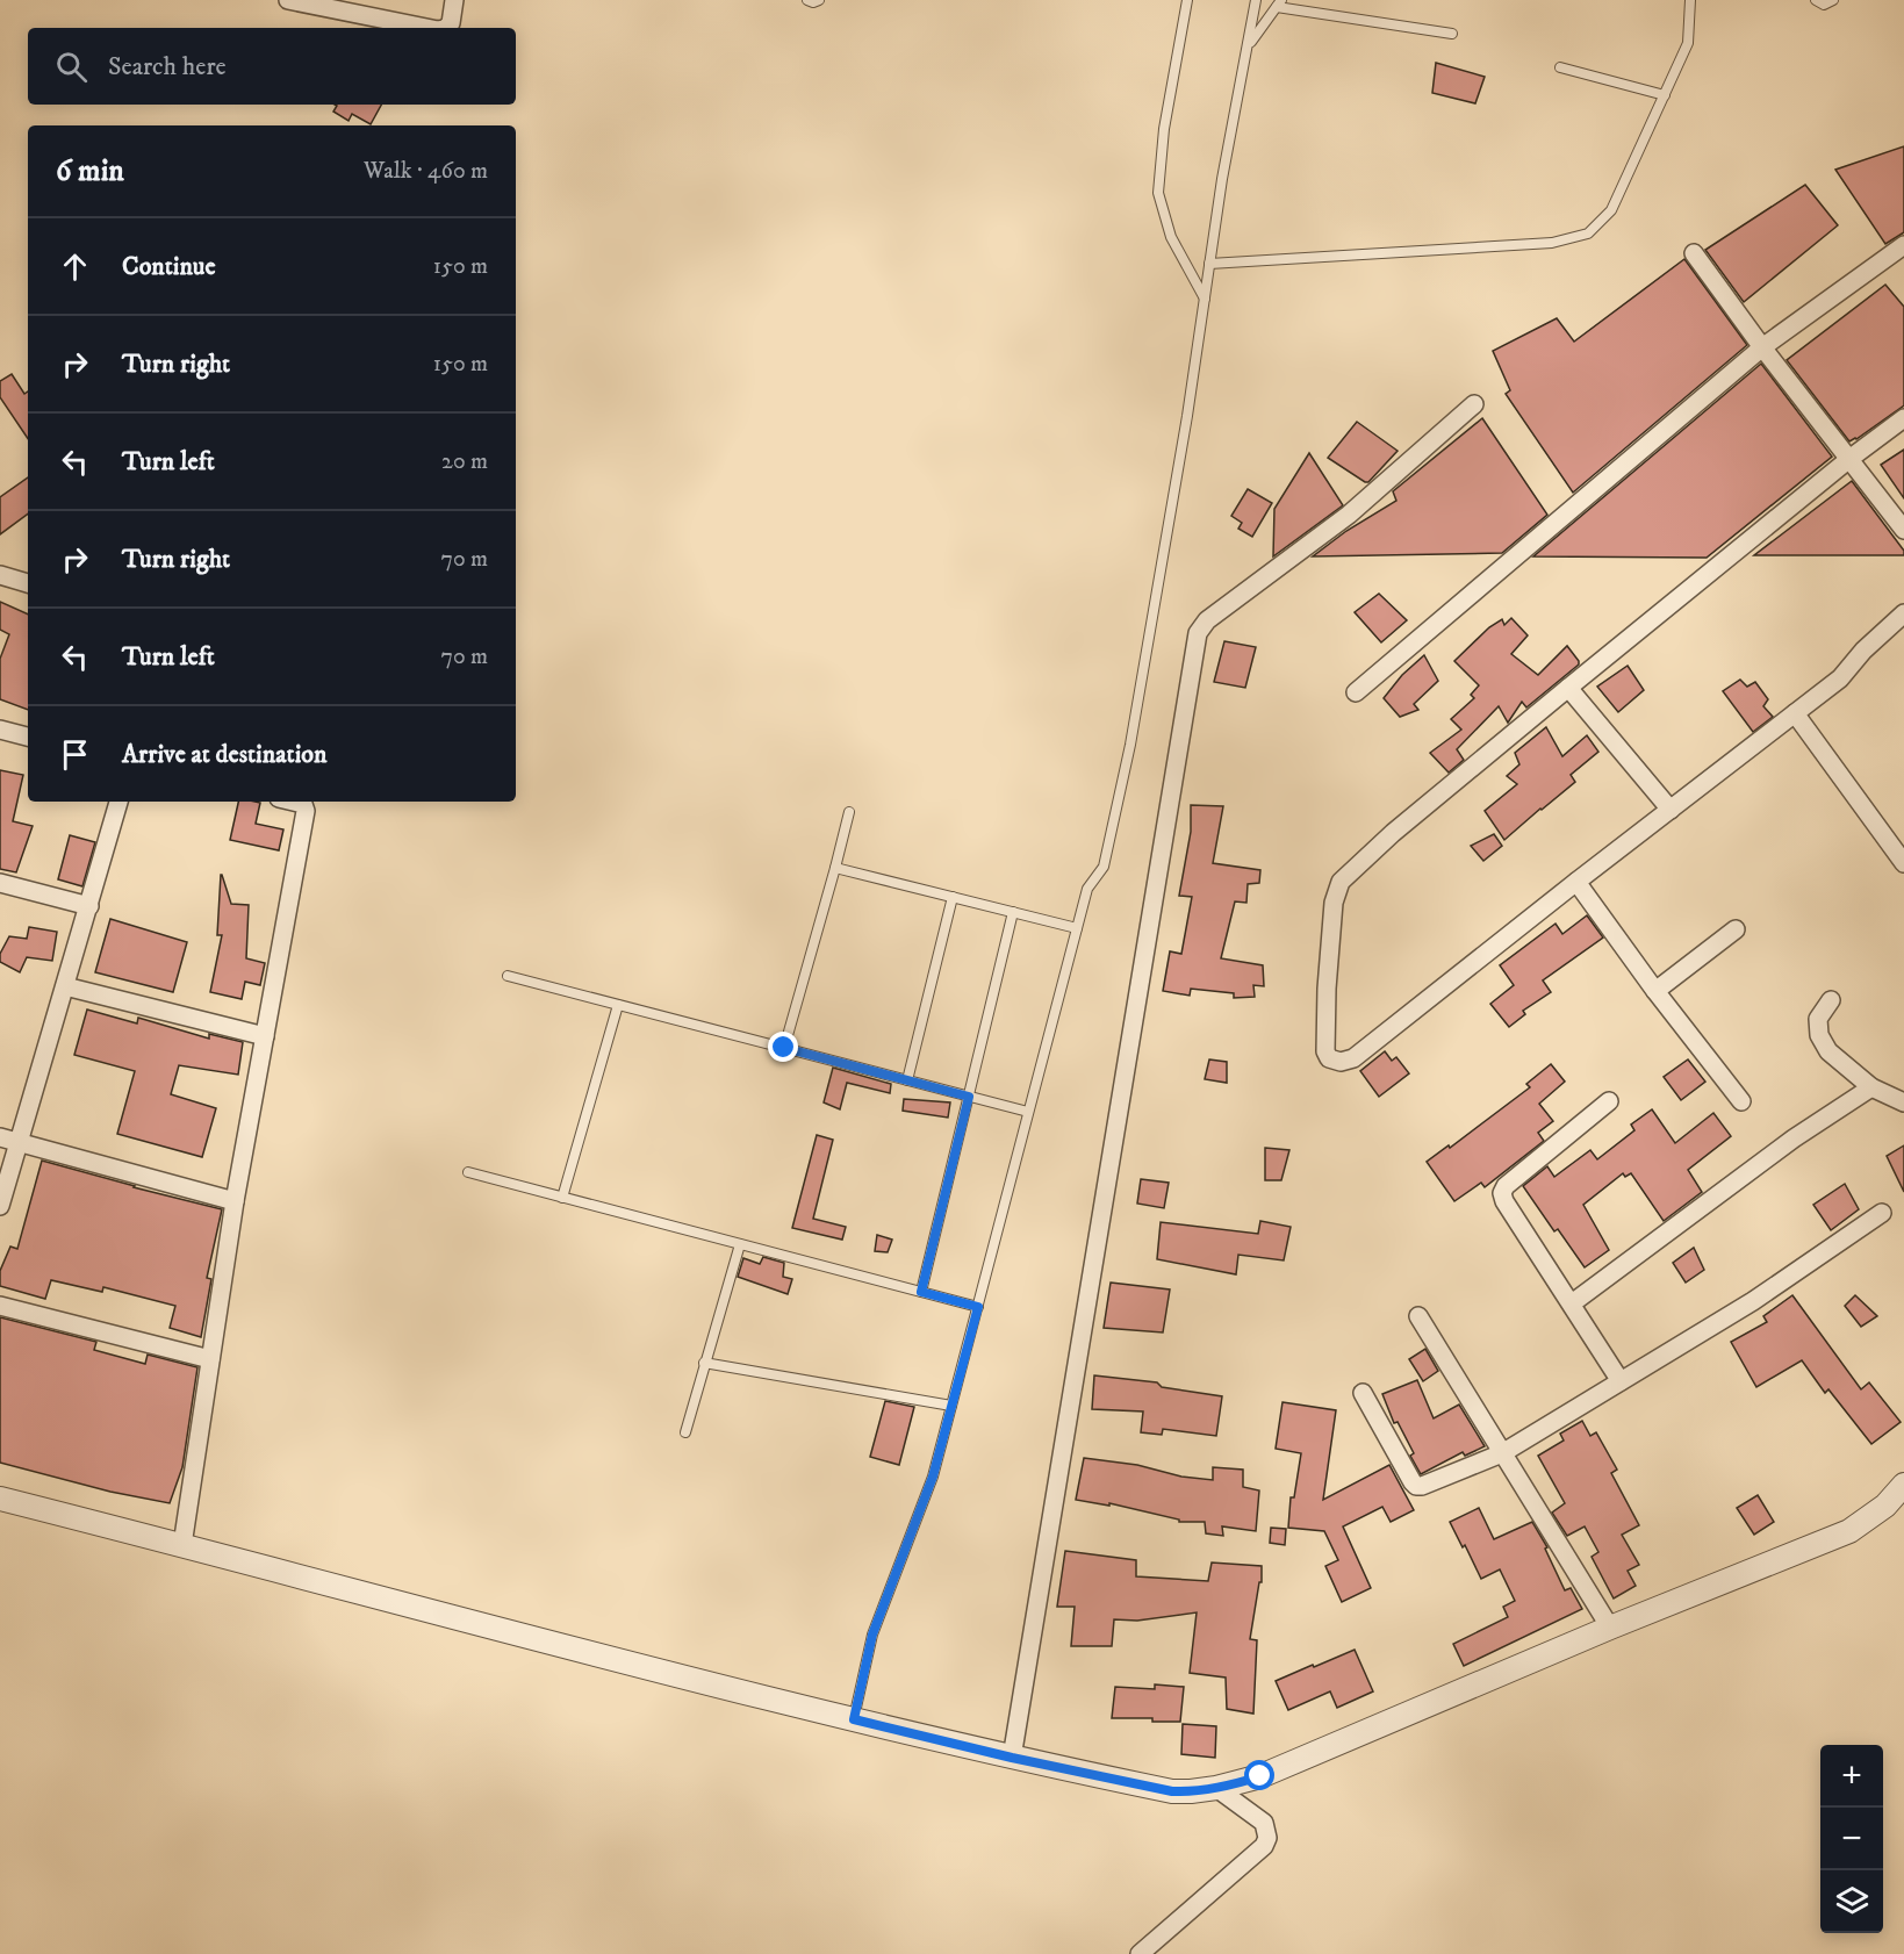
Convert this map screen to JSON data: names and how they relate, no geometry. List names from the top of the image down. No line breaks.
{"page":{"search":"Search here","heading":["6 min","Walk · 460 m"],"list":[["Continue","150 m"],["Turn right","150 m"],["Turn left","20 m"],["Turn right","70 m"],["Turn left","70 m"],"Arrive at destination"],"map_buttons":["+","−"]}}
